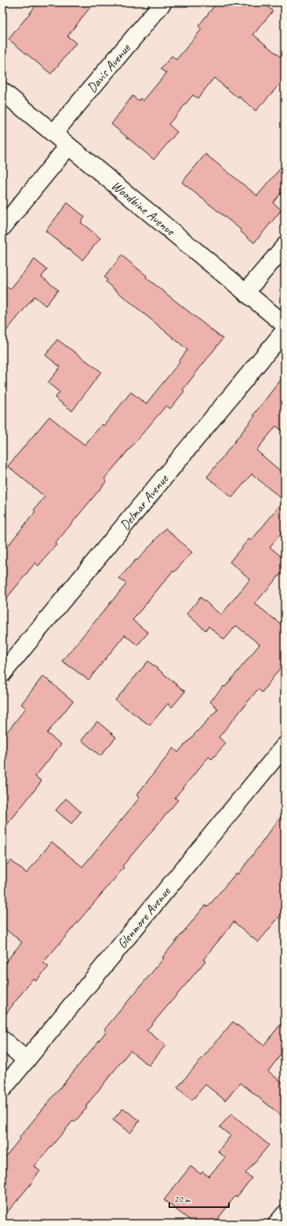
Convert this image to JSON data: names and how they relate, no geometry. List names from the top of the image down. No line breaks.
{"streets":{"street":["Davis Avenue","Woodbine Avenue","Delmar Avenue","Glenmore Avenue"]},"crossings":[["Davis Avenue","Woodbine Avenue"]],"scale_bar":"20 m"}
